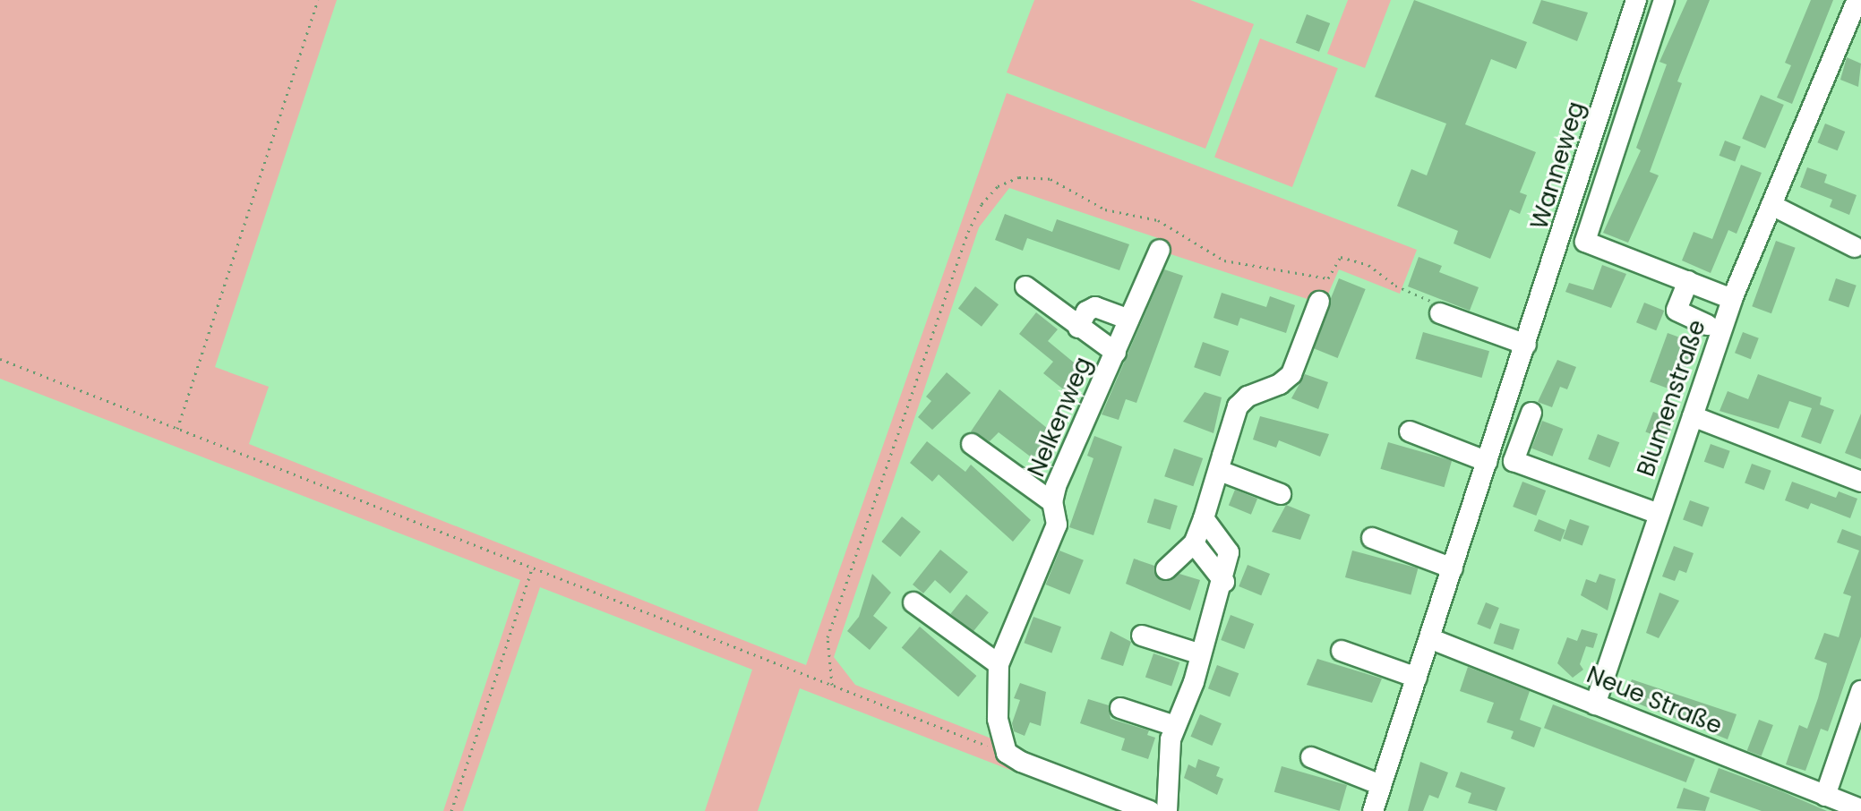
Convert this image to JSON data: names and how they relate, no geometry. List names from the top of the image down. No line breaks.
{"streets":{"street":["Wanneweg","Blumenstraße","Nelkenweg","Neue Straße"]},"crossings":[["Wanneweg","Neue Straße"],["Blumenstraße","Neue Straße"]]}
